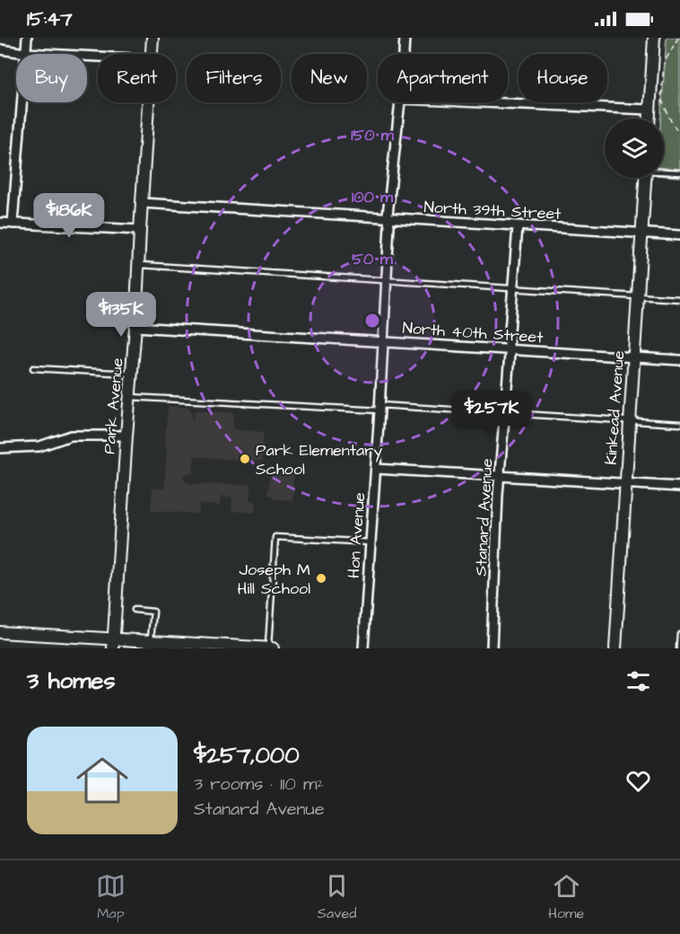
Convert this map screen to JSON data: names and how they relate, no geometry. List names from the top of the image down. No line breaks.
{"streets":{"street":["North 39th Street","North 40th Street","Park Avenue","Kinkead Avenue","Stanard Avenue","Hon Avenue"]},"crossings":[["North 39th Street","Park Avenue"],["North 39th Street","Kinkead Avenue"],["North 39th Street","Stanard Avenue"],["North 39th Street","Hon Avenue"],["North 40th Street","Park Avenue"],["North 40th Street","Kinkead Avenue"],["North 40th Street","Stanard Avenue"],["North 40th Street","Hon Avenue"]],"places":["Park Elementary School","Joseph M Hill School"],"page":{"status":"15:47","chip":["Buy","Rent","Filters","New","Apartment","House"],"price":["$186K","$135K","$257K"],"heading":"3 homes","list":[{"name":"$257,000","note":"3 rooms · 110 m² · Stanard Avenue"}],"tabs":["Map","Saved","Home"]},"rings":["150 m","100 m","50 m"]}
